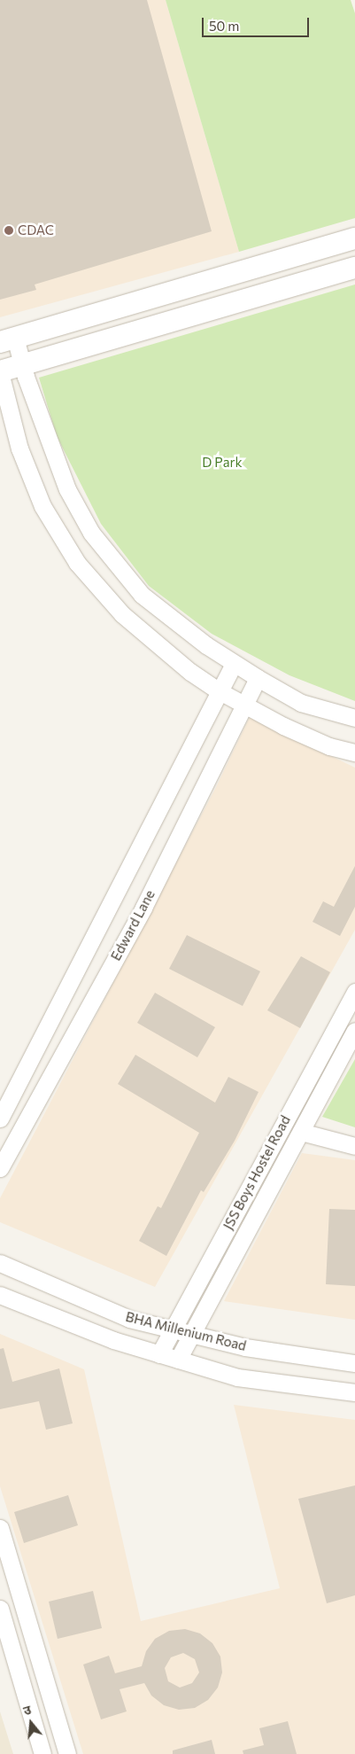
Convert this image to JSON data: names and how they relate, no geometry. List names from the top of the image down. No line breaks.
{"streets":{"street":["Edward Lane","JSS Boys Hostel Road","BHA Millenium Road"]},"crossings":[["JSS Boys Hostel Road","BHA Millenium Road"]],"parks":["D Park"],"places":["CDAC"],"scale_bar":"50 m","north":"top"}
